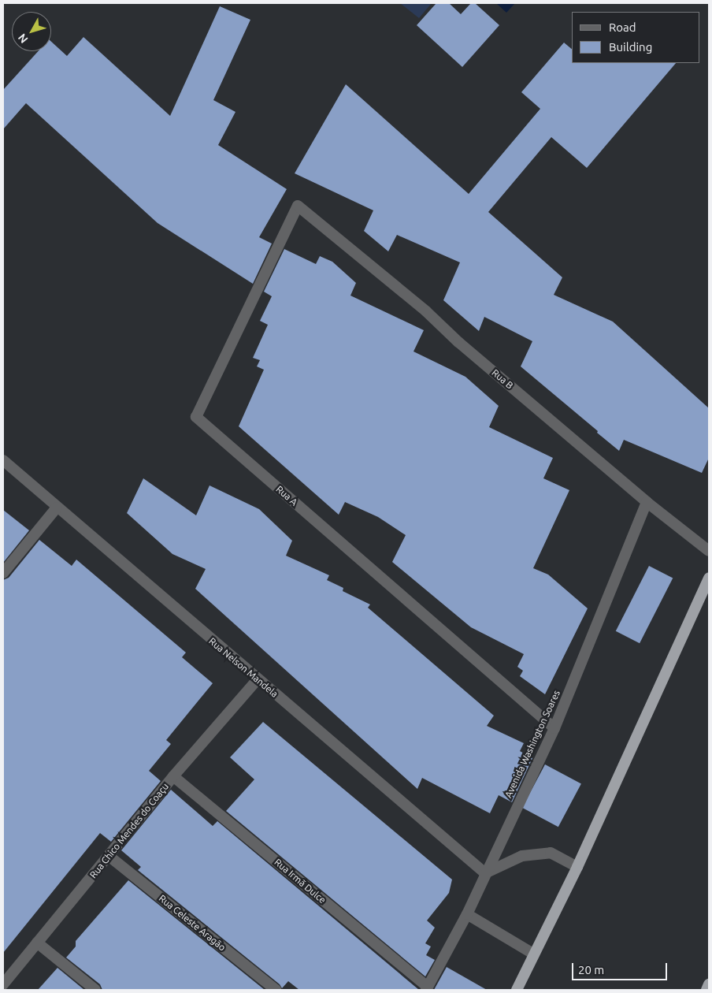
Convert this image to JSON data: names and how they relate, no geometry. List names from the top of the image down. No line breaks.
{"streets":{"street":["Rua B","Rua A","Rua Nelson Mandela","Avenida Washington Soares","Rua Chico Mendes do Coaçu","Rua Irmã Dulce","Rua Celeste Aragão"]},"crossings":[["Rua B","Rua A"],["Rua B","Avenida Washington Soares"],["Rua A","Avenida Washington Soares"],["Rua Nelson Mandela","Avenida Washington Soares"],["Rua Nelson Mandela","Rua Chico Mendes do Coaçu"],["Avenida Washington Soares","Rua Irmã Dulce"],["Rua Chico Mendes do Coaçu","Rua Irmã Dulce"],["Rua Chico Mendes do Coaçu","Rua Celeste Aragão"]],"legend":["Road","Building"],"scale_bar":"20 m","north":"bottom left"}
